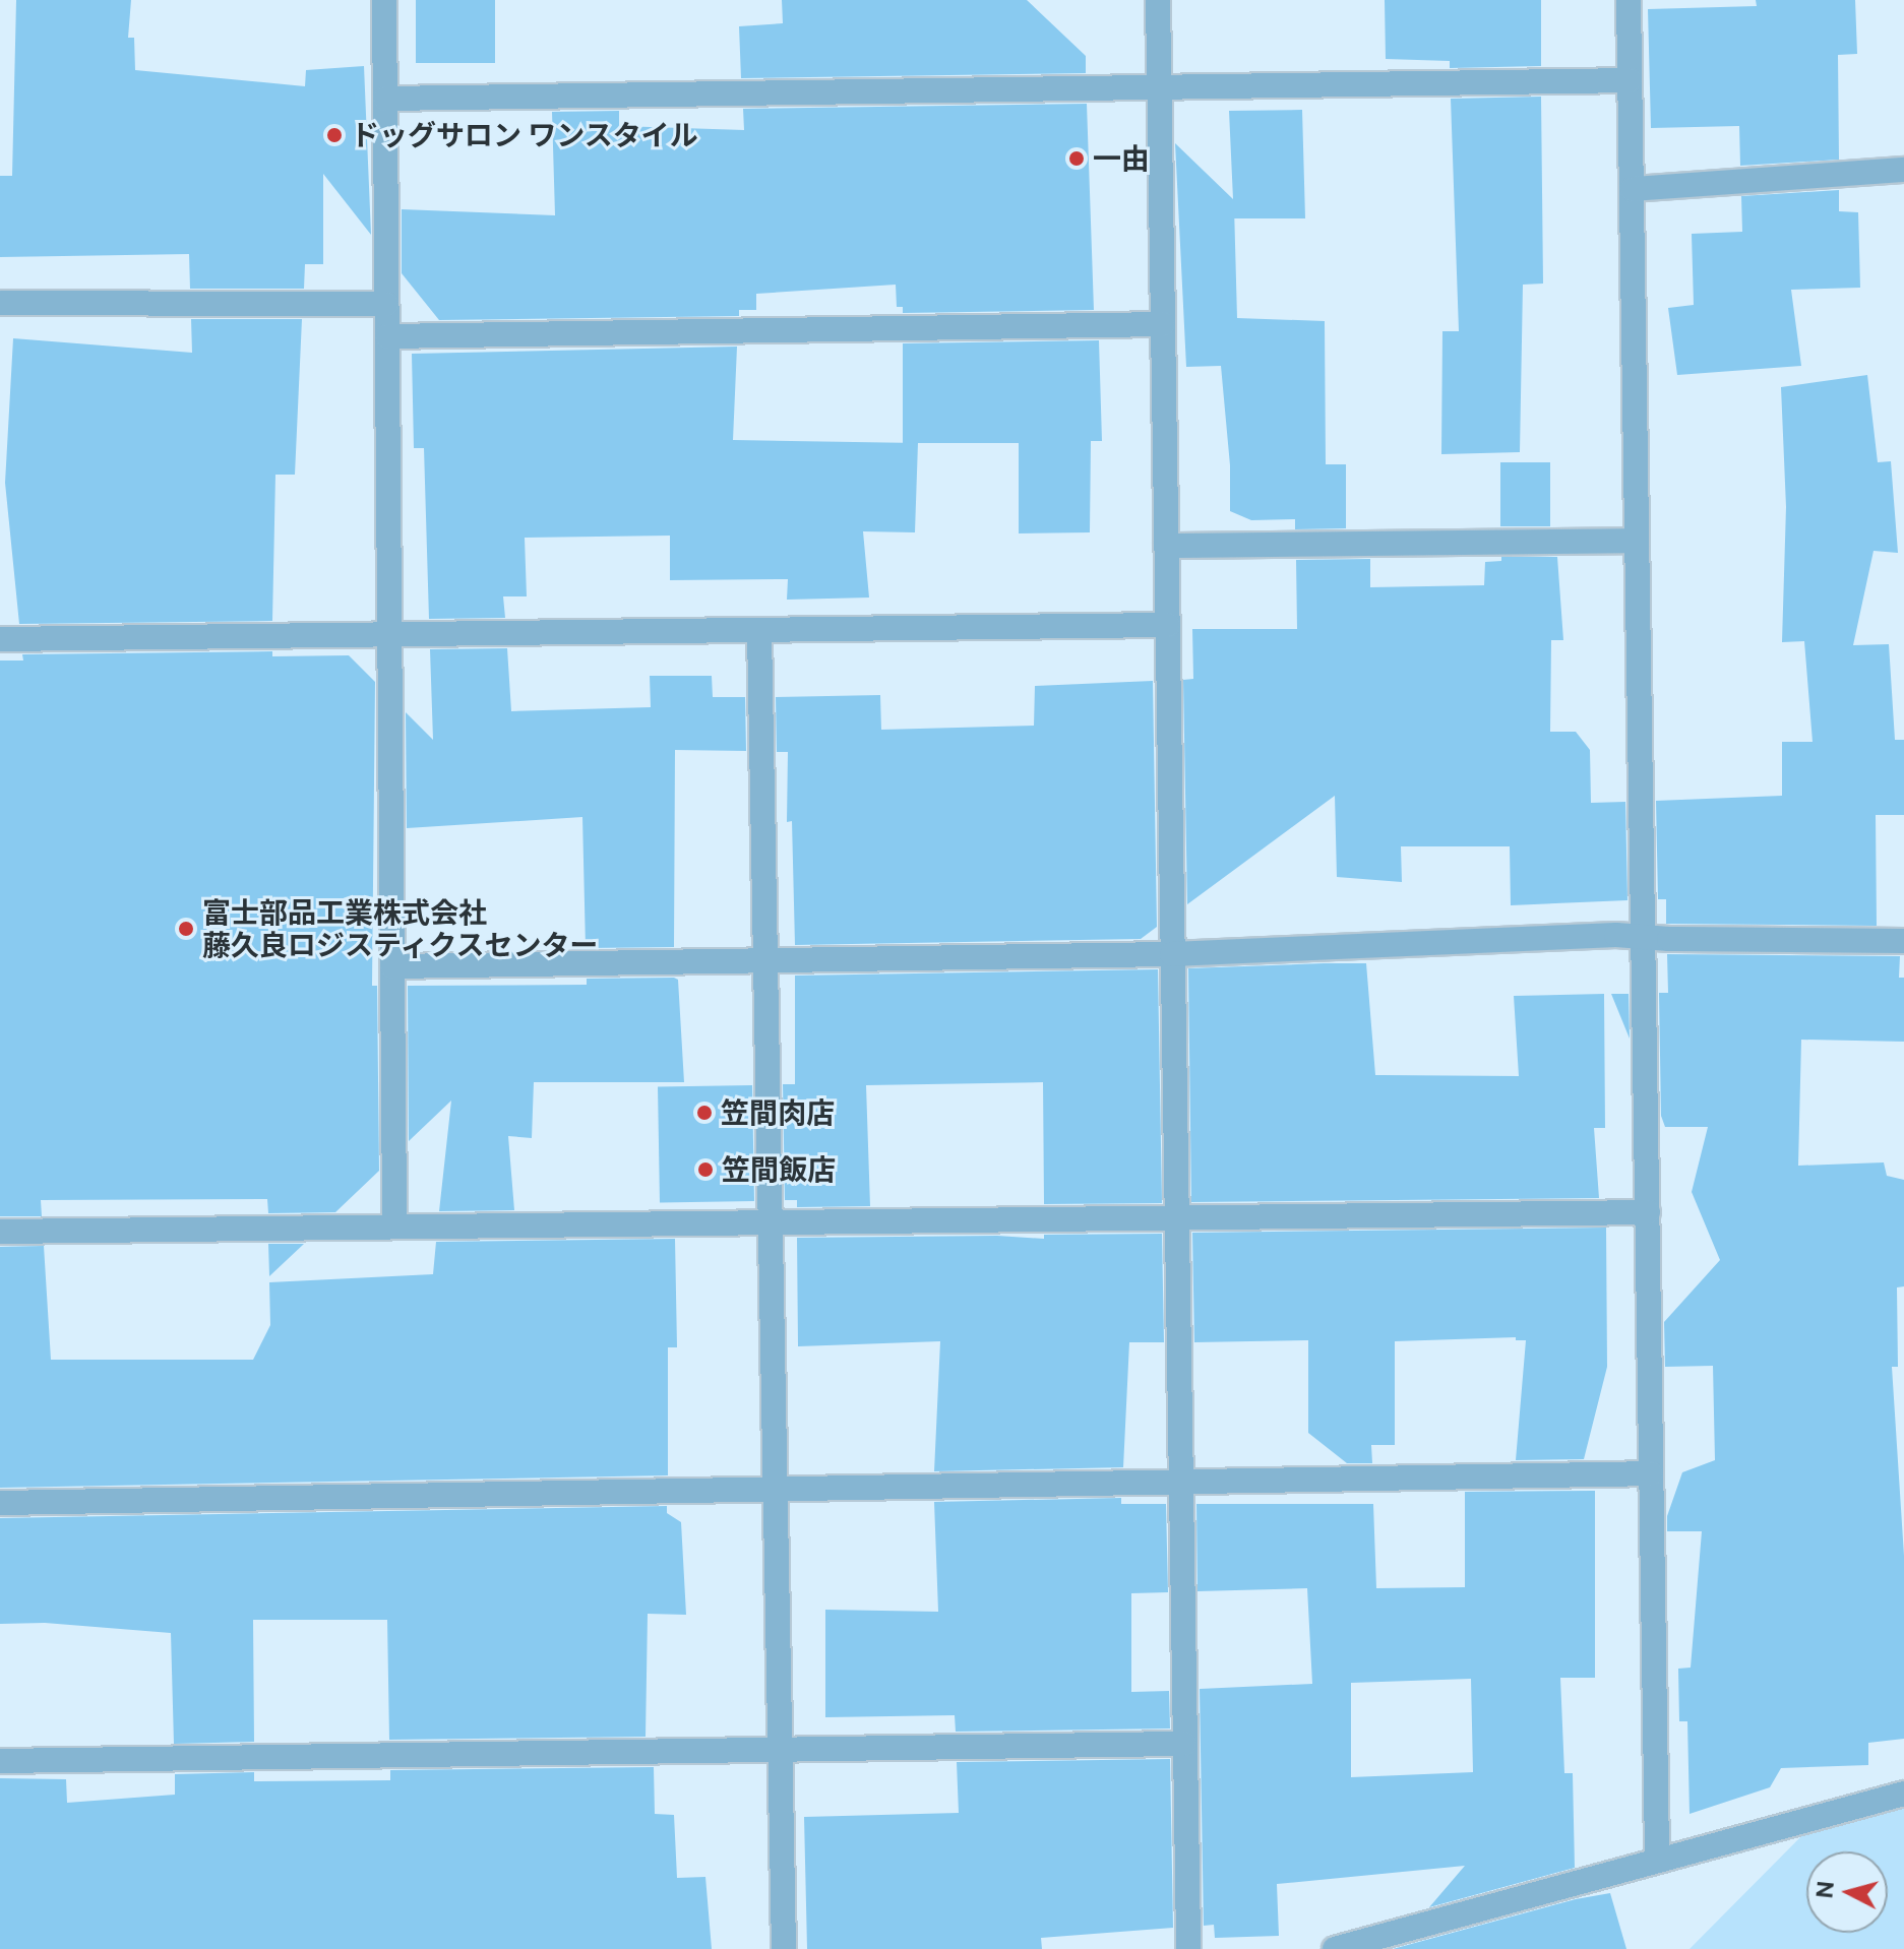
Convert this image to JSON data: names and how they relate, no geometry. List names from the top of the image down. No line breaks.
{"places":["ドッグサロン ワンスタイル","一由","富士部品工業株式会社 藤久良ロジスティクスセンター","笠間肉店","笠間飯店"],"north":"left"}
